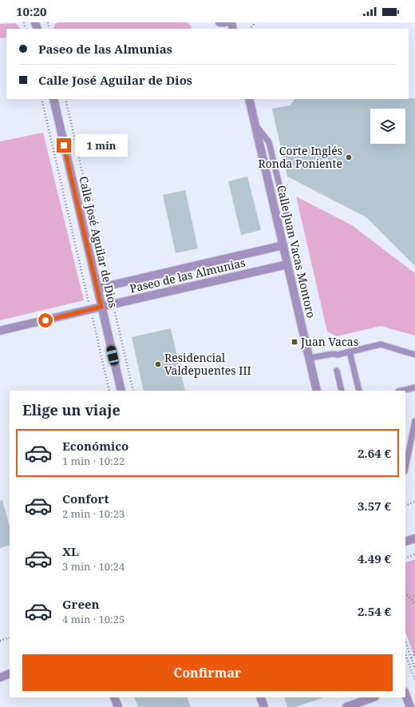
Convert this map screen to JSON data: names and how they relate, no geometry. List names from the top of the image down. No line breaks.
{"streets":{"street":["Calle José Aguilar de Dios","Calle Juan Vacas Montoro","Paseo de las Almunias"]},"crossings":[["Calle José Aguilar de Dios","Paseo de las Almunias"],["Calle Juan Vacas Montoro","Paseo de las Almunias"]],"places":{"other":["Corte Inglés Ronda Poniente","Residencial Valdepuentes III"],"transit":["Juan Vacas"]},"page":{"status":"10:20","banner":["Paseo de las Almunias","Calle José Aguilar de Dios"],"bubble":"1 min","heading":"Elige un viaje","list":[{"name":"Económico","note":"1 min · 10:22","value":"2.64 €"},{"name":"Confort","note":"2 min · 10:23","value":"3.57 €"},{"name":"XL","note":"3 min · 10:24","value":"4.49 €"},{"name":"Green","note":"4 min · 10:25","value":"2.54 €"}],"buttons":"Confirmar"}}
